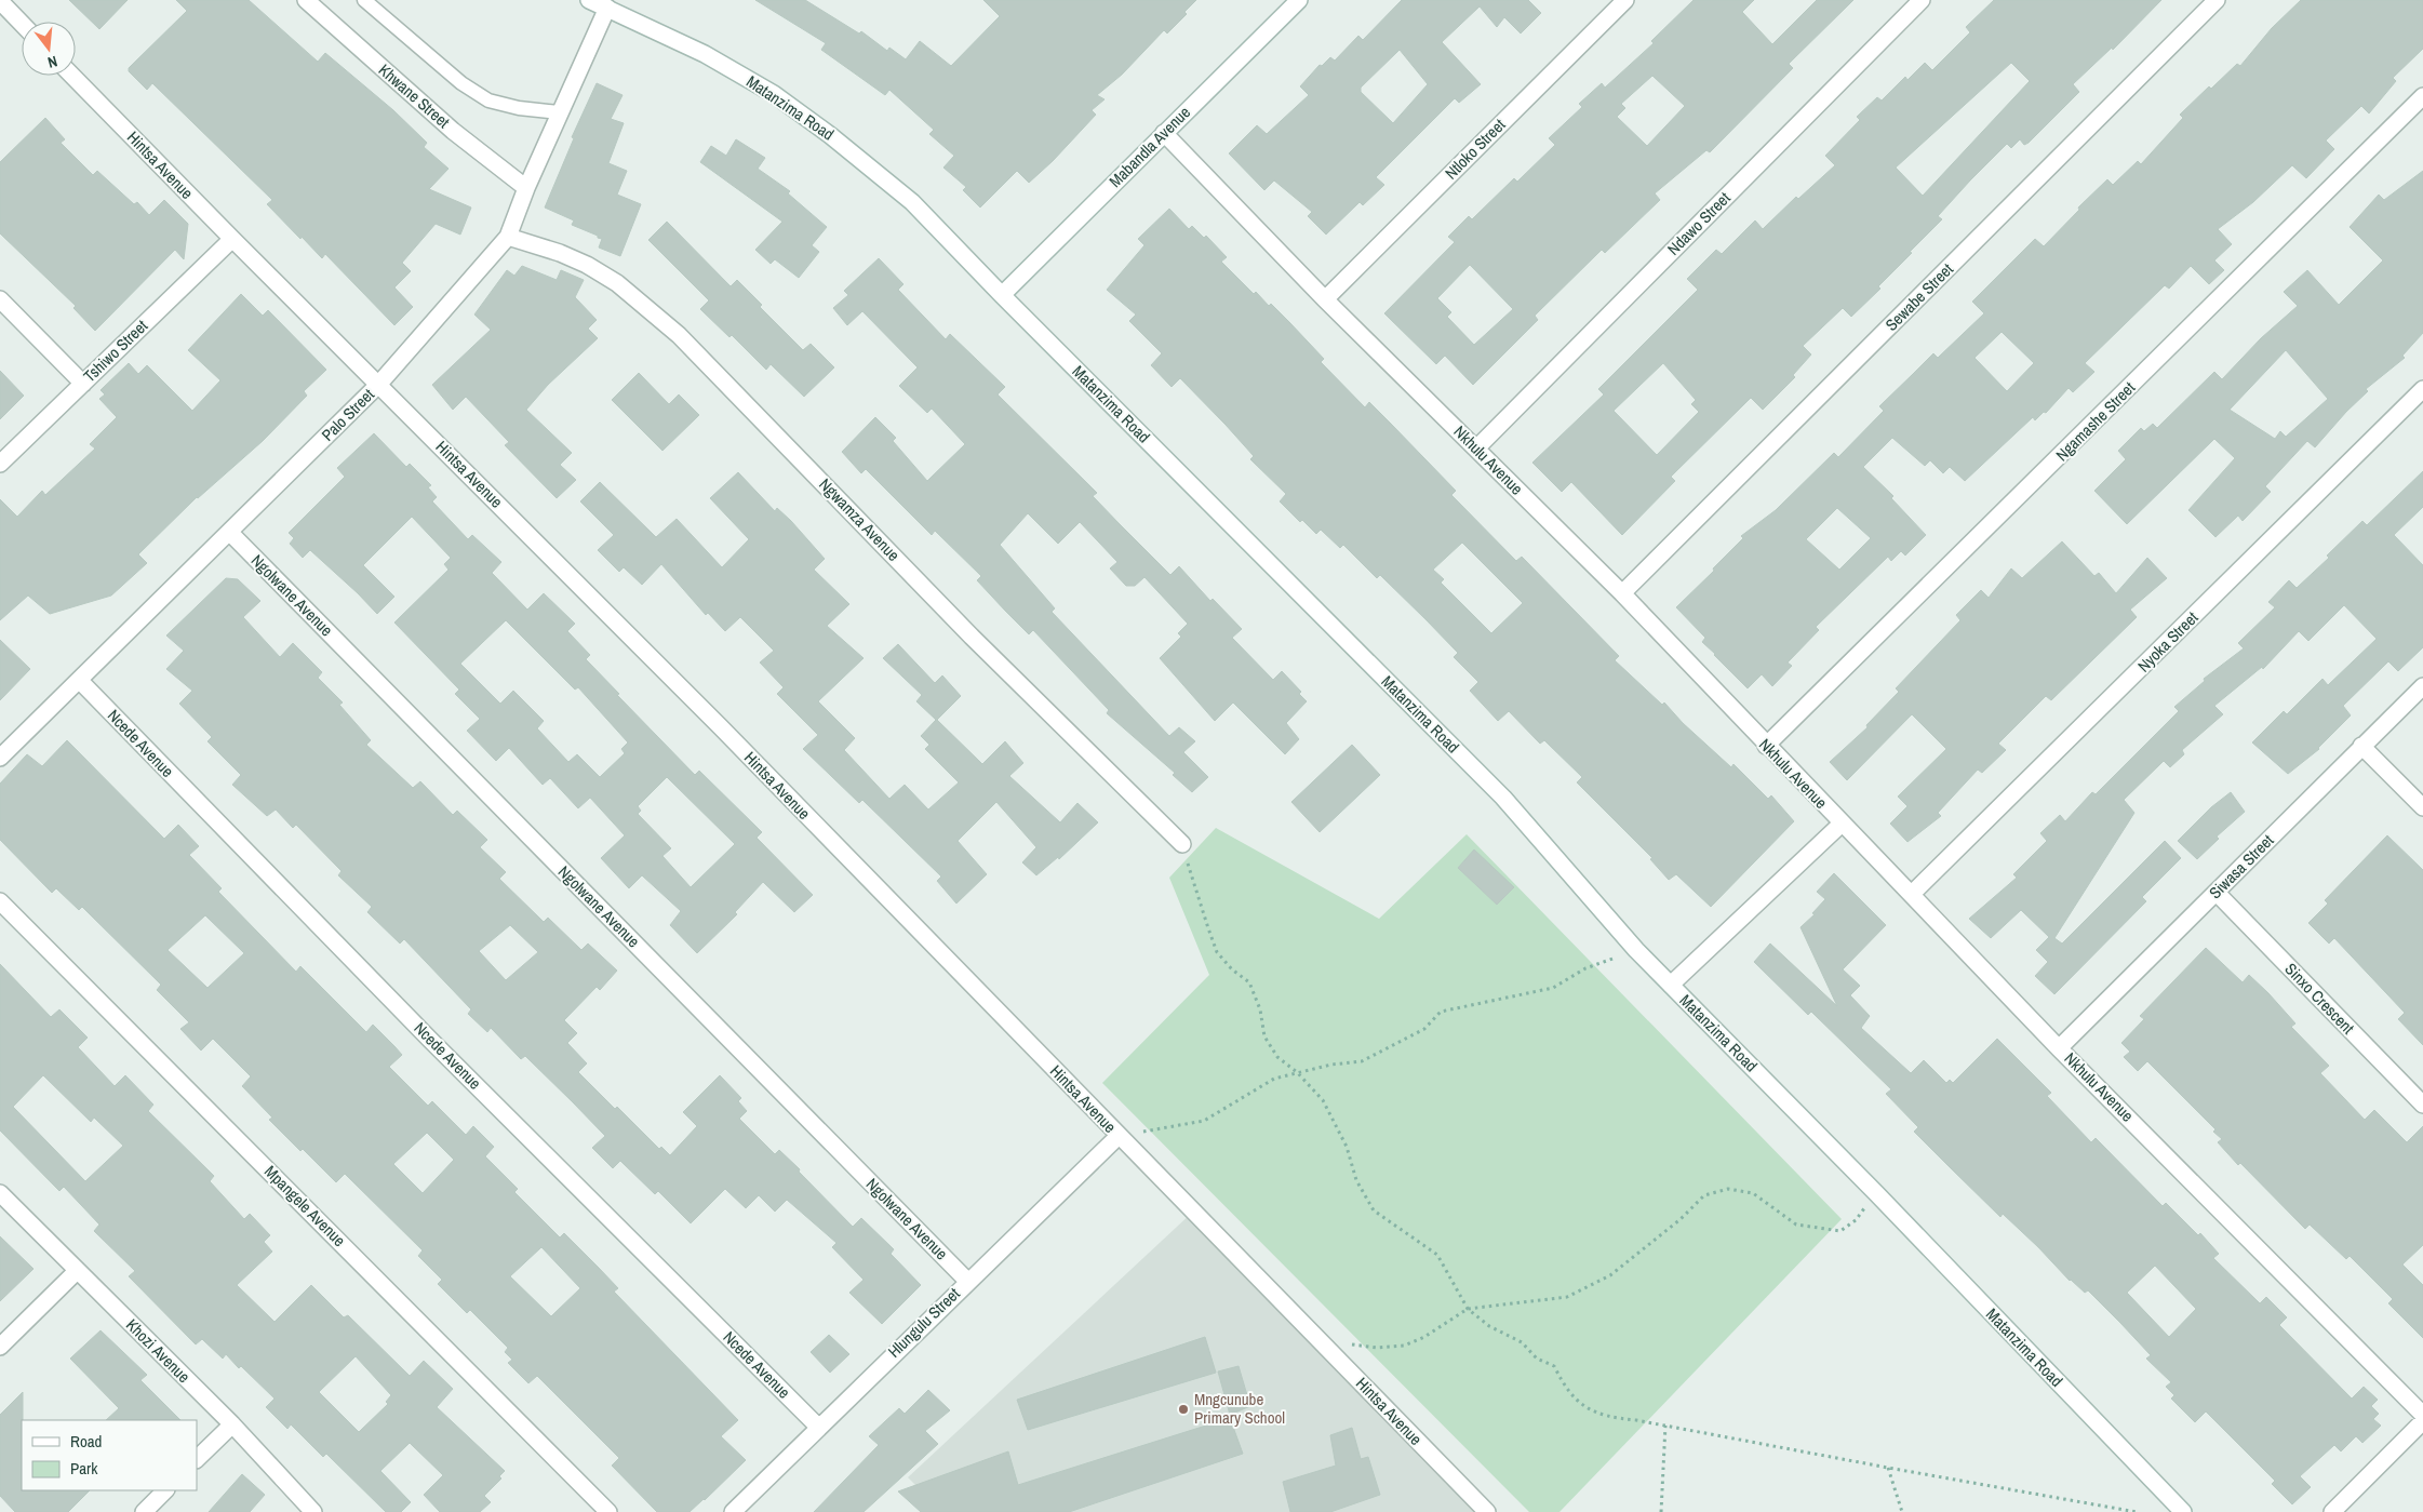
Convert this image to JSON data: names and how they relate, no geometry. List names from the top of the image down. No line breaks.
{"streets":{"street":["Khwane Street","Matanzima Road","Mabandla Avenue","Ntloko Street","Hintsa Avenue","Ndawo Street","Sewabe Street","Tshiwo Street","Palo Street","Ngamashe Street","Nkhulu Avenue","Ngwamza Avenue","Ngolwane Avenue","Nyoka Street","Ncede Avenue","Siwasa Street","Sinxo Crescent","Mpangele Avenue","Hlungulu Street","Khozi Avenue"]},"crossings":[["Khwane Street","Palo Street"],["Matanzima Road","Mabandla Avenue"],["Matanzima Road","Palo Street"],["Mabandla Avenue","Nkhulu Avenue"],["Ntloko Street","Nkhulu Avenue"],["Hintsa Avenue","Tshiwo Street"],["Hintsa Avenue","Palo Street"],["Hintsa Avenue","Hlungulu Street"],["Ndawo Street","Nkhulu Avenue"],["Sewabe Street","Nkhulu Avenue"],["Palo Street","Ngwamza Avenue"],["Palo Street","Ngolwane Avenue"],["Palo Street","Ncede Avenue"],["Ngamashe Street","Nkhulu Avenue"],["Nkhulu Avenue","Nyoka Street"],["Nkhulu Avenue","Siwasa Street"],["Ngolwane Avenue","Hlungulu Street"],["Ncede Avenue","Hlungulu Street"],["Siwasa Street","Sinxo Crescent"]],"places":["Mngcunube Primary School"],"legend":["Road","Park"],"north":"bottom"}
